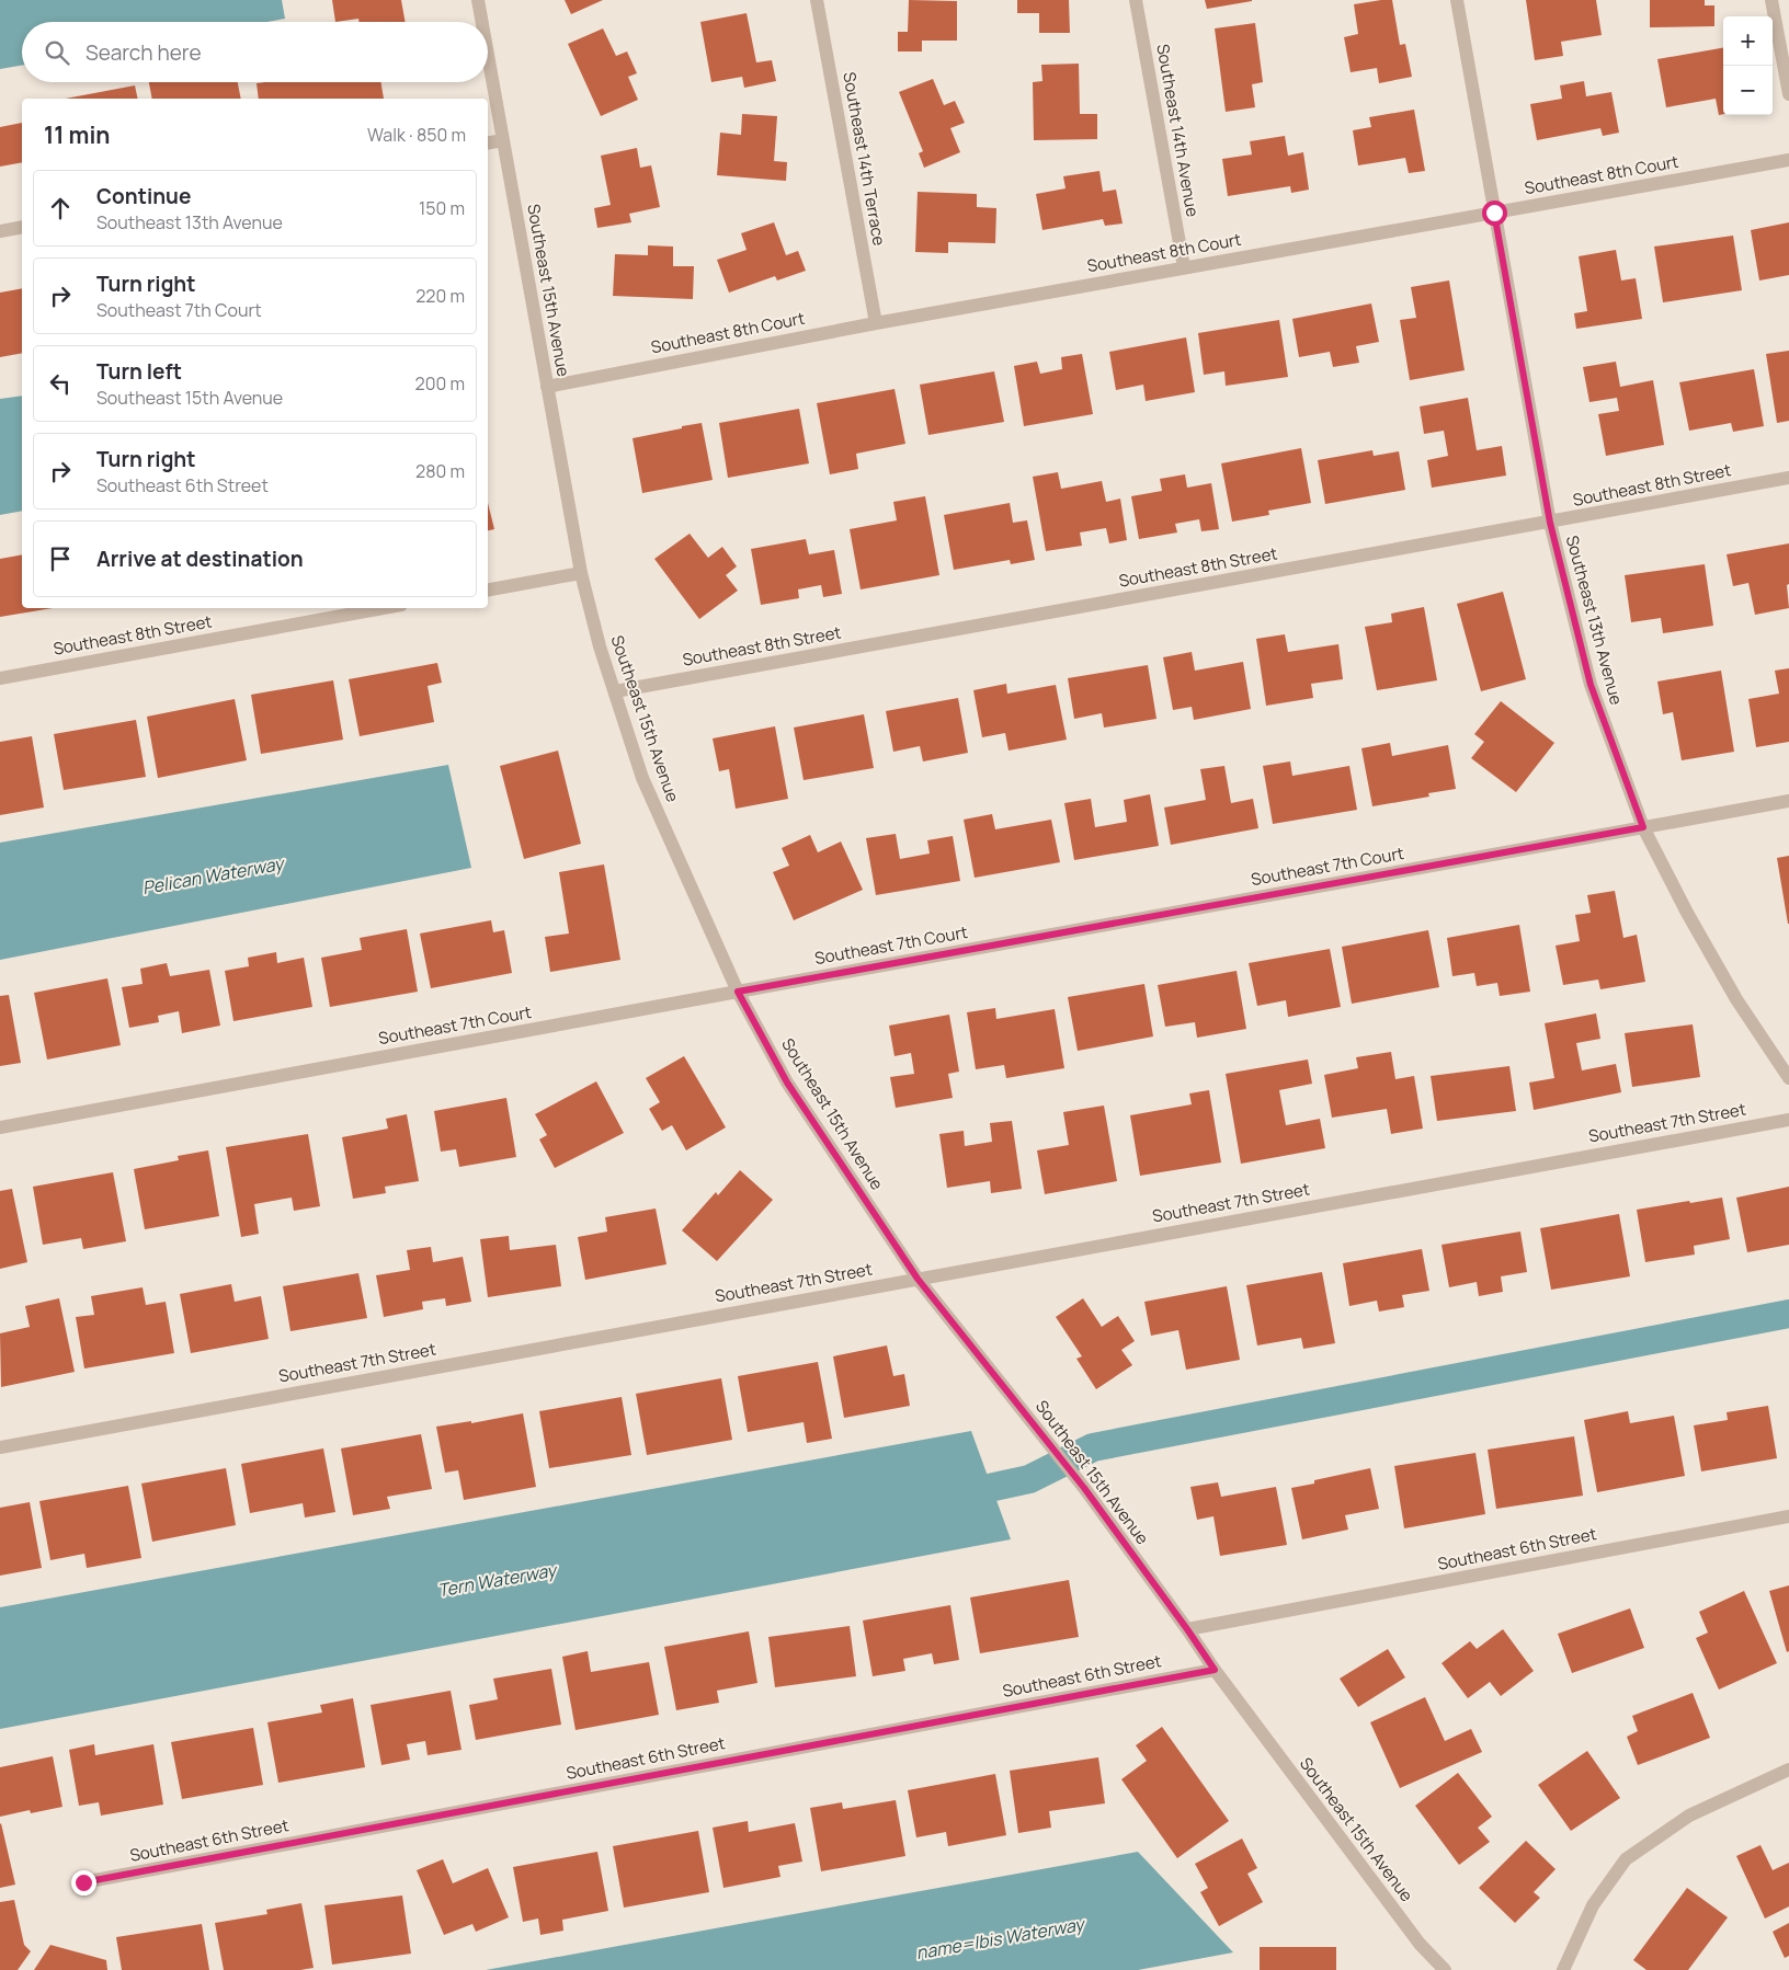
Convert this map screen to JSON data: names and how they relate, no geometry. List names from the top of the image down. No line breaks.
{"streets":{"street":["Southeast 14th Avenue","Southeast 14th Terrace","Southeast 8th Court","Southeast 15th Avenue","Southeast 8th Street","Southeast 13th Avenue","Southeast 7th Court","Southeast 7th Street","Southeast 6th Street"]},"crossings":[["Southeast 14th Avenue","Southeast 8th Court"],["Southeast 14th Terrace","Southeast 8th Court"],["Southeast 8th Court","Southeast 15th Avenue"],["Southeast 8th Court","Southeast 13th Avenue"],["Southeast 15th Avenue","Southeast 8th Street"],["Southeast 15th Avenue","Southeast 7th Court"],["Southeast 15th Avenue","Southeast 7th Street"],["Southeast 15th Avenue","Southeast 6th Street"],["Southeast 8th Street","Southeast 13th Avenue"],["Southeast 13th Avenue","Southeast 7th Court"]],"water":["Pelican Waterway","Tern Waterway","name=Ibis Waterway"],"page":{"map_buttons":["+","−"],"search":"Search here","heading":["11 min","Walk · 850 m"],"list":[["Continue","Southeast 13th Avenue","150 m"],["Turn right","Southeast 7th Court","220 m"],["Turn left","Southeast 15th Avenue","200 m"],["Turn right","Southeast 6th Street","280 m"],"Arrive at destination"]}}
